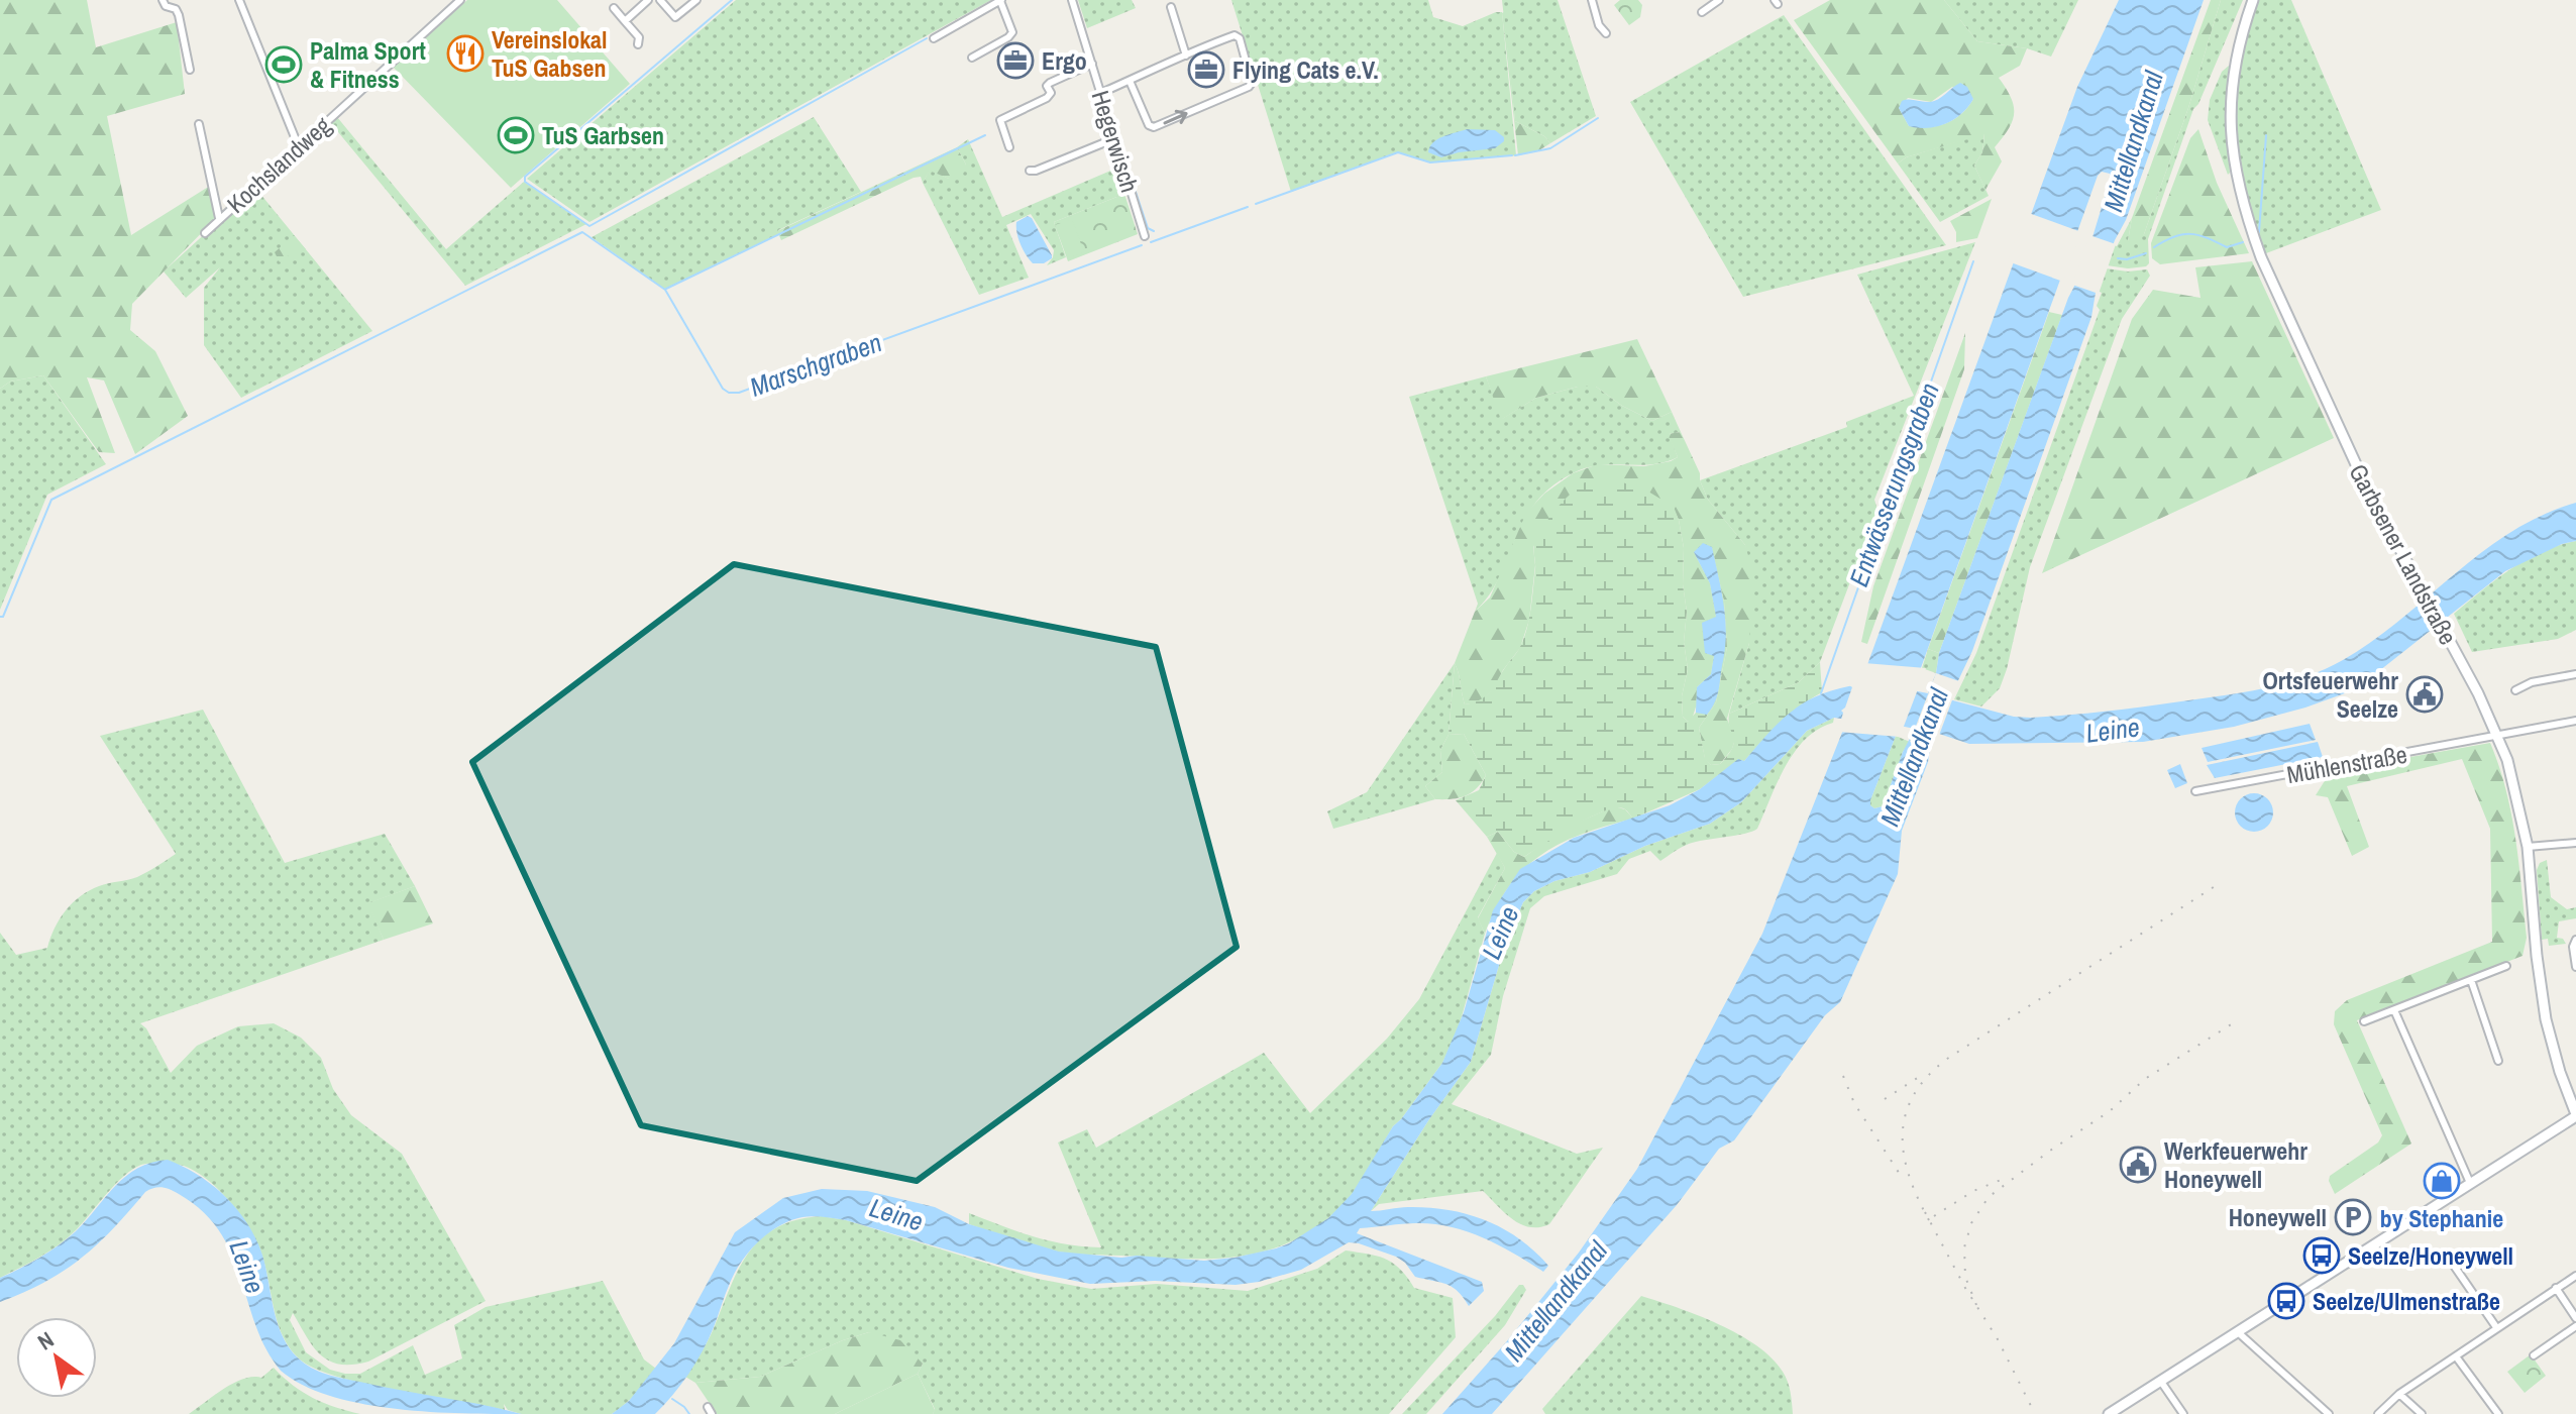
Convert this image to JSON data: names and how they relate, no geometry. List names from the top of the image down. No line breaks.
{"streets":{"main road":["Garbsener Landstraße"],"street":["Hegerwisch","Kochslandweg","Mühlenstraße"]},"crossings":[["Garbsener Landstraße","Mühlenstraße"]],"water":["Mittellandkanal","Marschgraben","Entwässerungsgraben","Leine"],"places":{"restaurant":["Vereinslokal TuS Gabsen"],"office":["Ergo","Flying Cats e.V."],"sports":["Palma Sport & Fitness","TuS Garbsen"],"public building":["Ortsfeuerwehr Seelze","Werkfeuerwehr Honeywell"],"shop":["by Stephanie"],"parking":["Honeywell"],"bus stop":["Seelze/Honeywell","Seelze/Ulmenstraße"]},"north":"top left"}
